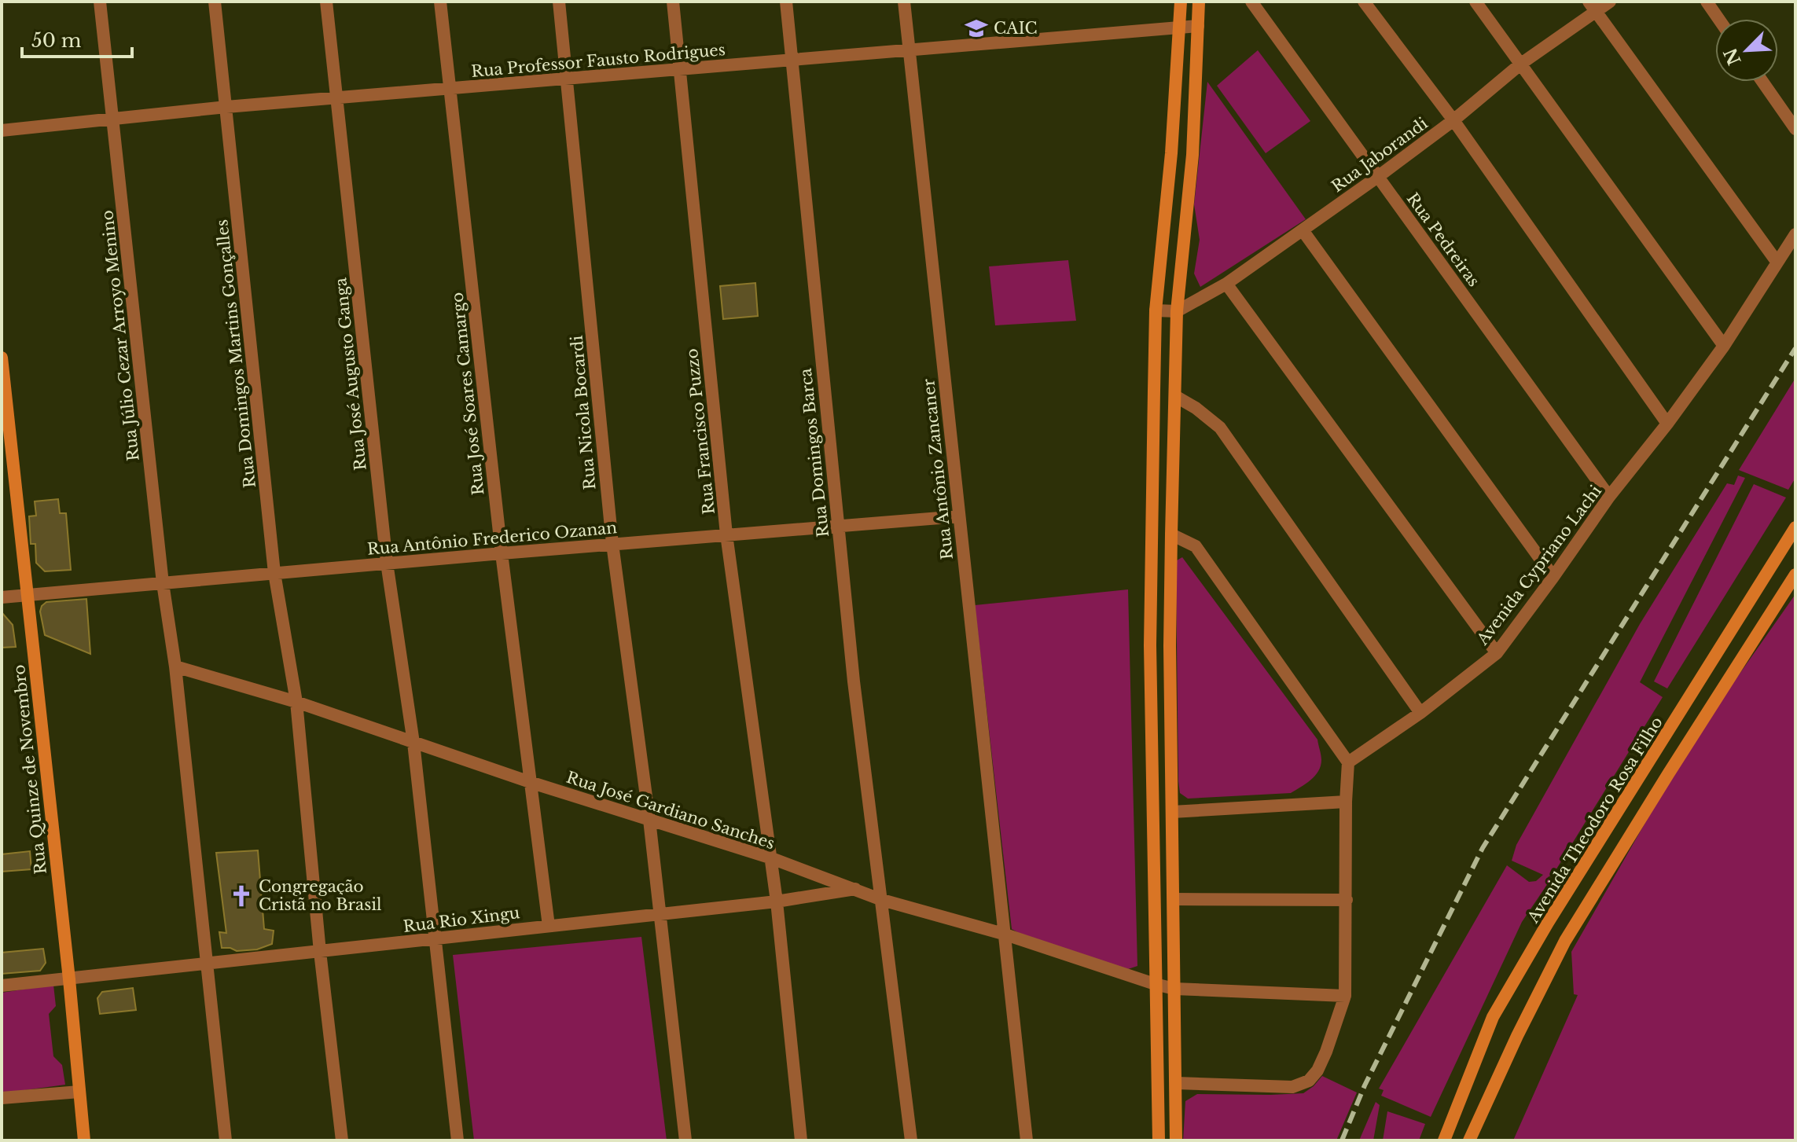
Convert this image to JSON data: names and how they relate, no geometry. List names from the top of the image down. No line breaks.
{"streets":{"main road":["Rua Quinze de Novembro","Avenida Theodoro Rosa Filho"],"street":["Rua Professor Fausto Rodrigues","Rua Jaborandi","Rua Pedreiras","Rua Júlio Cezar Arroyo Menino","Rua Domingos Martins Gonçalles","Rua José Augusto Ganga","Rua José Soares Camargo","Rua Nicola Bocardi","Rua Francisco Puzzo","Rua Domingos Barca","Rua Antônio Zancaner","Rua Antônio Frederico Ozanan","Avenida Cypriano Lachi","Rua José Gardiano Sanches","Rua Rio Xingu"]},"crossings":[["Rua Professor Fausto Rodrigues","Rua Júlio Cezar Arroyo Menino"],["Rua Professor Fausto Rodrigues","Rua Domingos Martins Gonçalles"],["Rua Professor Fausto Rodrigues","Rua José Augusto Ganga"],["Rua Professor Fausto Rodrigues","Rua José Soares Camargo"],["Rua Professor Fausto Rodrigues","Rua Nicola Bocardi"],["Rua Professor Fausto Rodrigues","Rua Francisco Puzzo"],["Rua Professor Fausto Rodrigues","Rua Domingos Barca"],["Rua Professor Fausto Rodrigues","Rua Antônio Zancaner"],["Rua Jaborandi","Rua Pedreiras"],["Rua Pedreiras","Avenida Cypriano Lachi"],["Rua Júlio Cezar Arroyo Menino","Rua Antônio Frederico Ozanan"],["Rua Júlio Cezar Arroyo Menino","Rua José Gardiano Sanches"],["Rua Júlio Cezar Arroyo Menino","Rua Rio Xingu"],["Rua Domingos Martins Gonçalles","Rua Antônio Frederico Ozanan"],["Rua Domingos Martins Gonçalles","Rua José Gardiano Sanches"],["Rua Domingos Martins Gonçalles","Rua Rio Xingu"],["Rua José Augusto Ganga","Rua Antônio Frederico Ozanan"],["Rua José Augusto Ganga","Rua José Gardiano Sanches"],["Rua José Augusto Ganga","Rua Rio Xingu"],["Rua José Soares Camargo","Rua Antônio Frederico Ozanan"],["Rua José Soares Camargo","Rua José Gardiano Sanches"],["Rua José Soares Camargo","Rua Rio Xingu"],["Rua Nicola Bocardi","Rua Antônio Frederico Ozanan"],["Rua Nicola Bocardi","Rua José Gardiano Sanches"],["Rua Nicola Bocardi","Rua Rio Xingu"],["Rua Francisco Puzzo","Rua Antônio Frederico Ozanan"],["Rua Francisco Puzzo","Rua José Gardiano Sanches"],["Rua Francisco Puzzo","Rua Rio Xingu"],["Rua Domingos Barca","Rua Antônio Frederico Ozanan"],["Rua Domingos Barca","Rua José Gardiano Sanches"],["Rua Antônio Zancaner","Rua Antônio Frederico Ozanan"],["Rua Antônio Zancaner","Rua José Gardiano Sanches"],["Rua Antônio Frederico Ozanan","Rua Quinze de Novembro"],["Rua Quinze de Novembro","Rua Rio Xingu"],["Rua José Gardiano Sanches","Rua Rio Xingu"]],"places":{"school or university":["CAIC"],"church":["Congregação Cristã no Brasil"]},"scale_bar":"50 m","north":"bottom left"}
